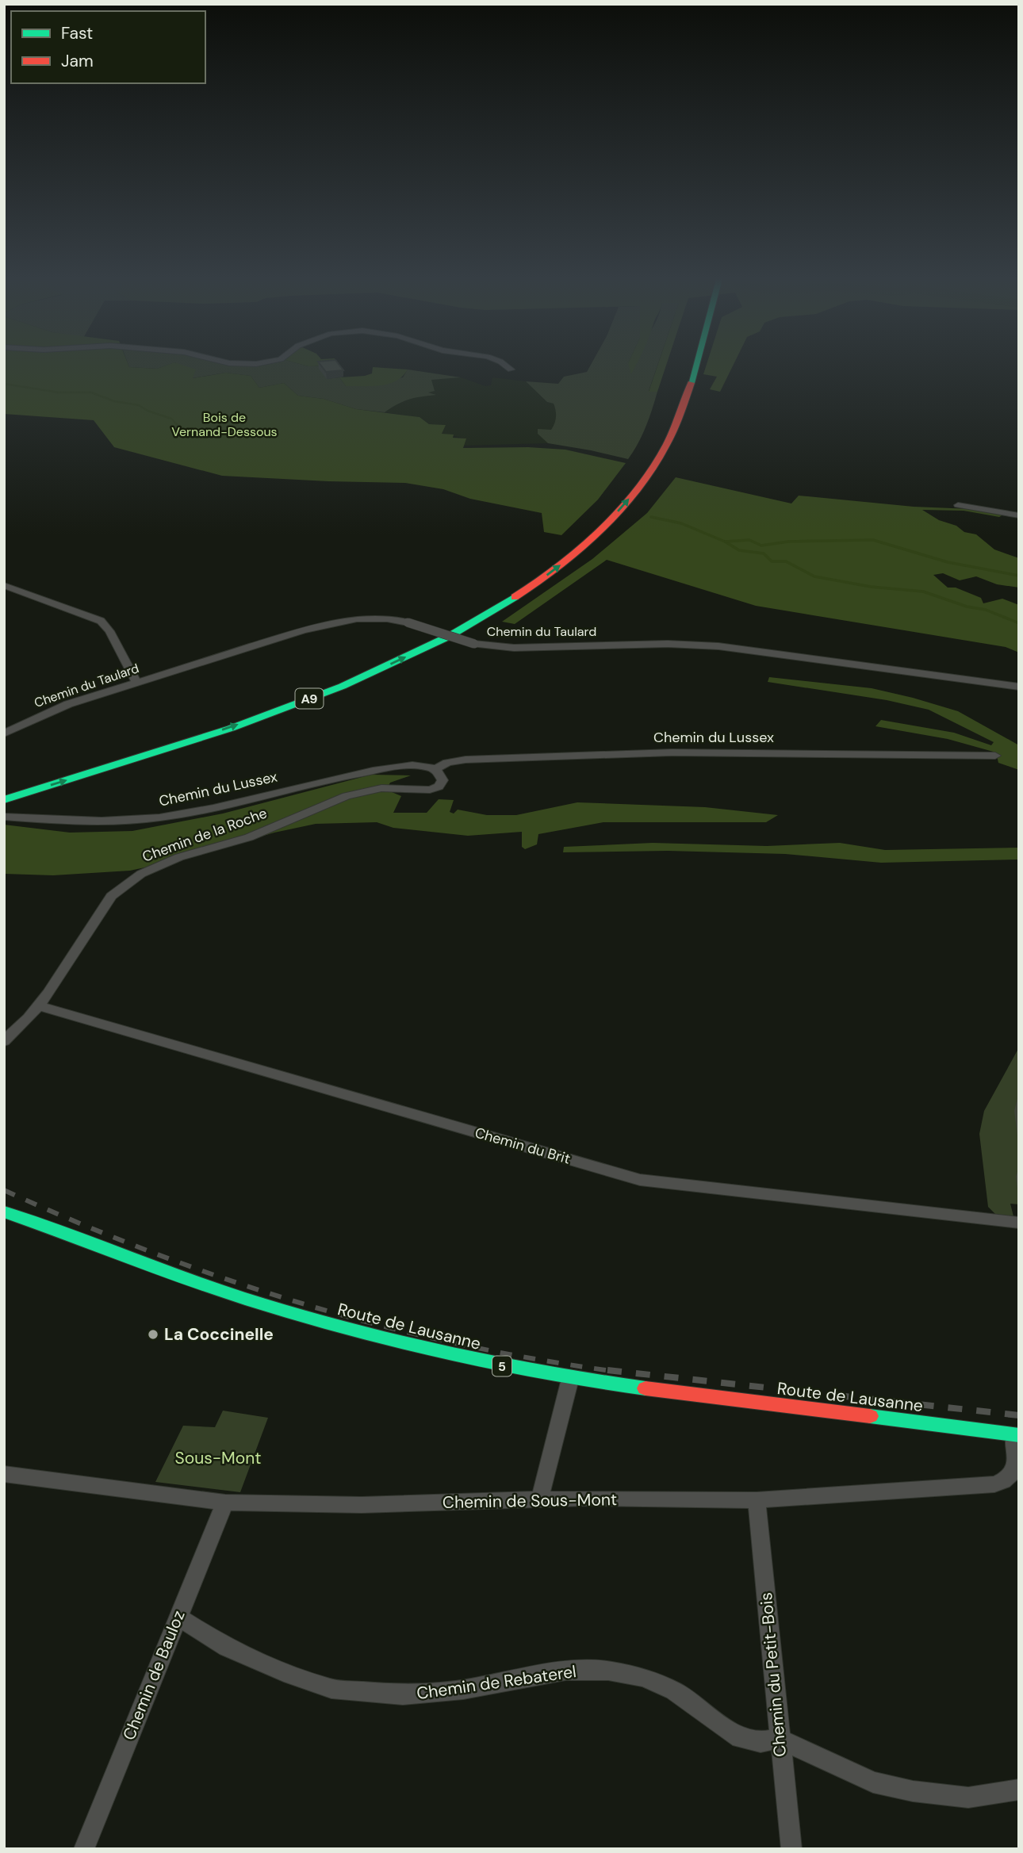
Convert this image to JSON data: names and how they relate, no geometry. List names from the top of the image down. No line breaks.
{"streets":{"main road":["A9","Route de Lausanne","5"],"street":["Chemin du Taulard","Chemin du Lussex","Chemin de la Roche","Chemin du Brit","Chemin de Sous-Mont","Chemin du Petit-Bois","Chemin de Bauloz","Chemin de Rebaterel"]},"crossings":[["Chemin du Lussex","Chemin de la Roche"],["Chemin de la Roche","Chemin du Brit"],["Route de Lausanne","Chemin de Sous-Mont"],["Chemin de Sous-Mont","Chemin du Petit-Bois"],["Chemin de Sous-Mont","Chemin de Bauloz"],["Chemin du Petit-Bois","Chemin de Rebaterel"],["Chemin de Bauloz","Chemin de Rebaterel"]],"parks":["Bois de Vernand-Dessous","Sous-Mont"],"places":["La Coccinelle"],"legend":["Fast","Jam"]}
